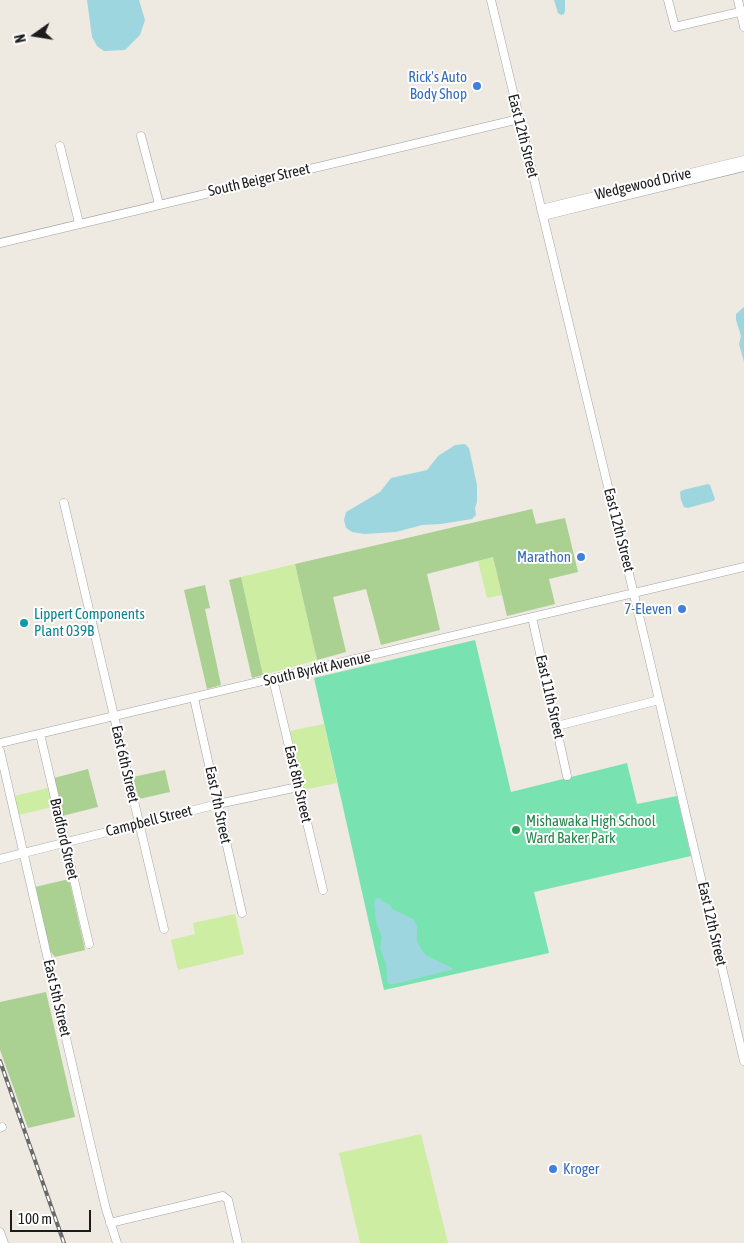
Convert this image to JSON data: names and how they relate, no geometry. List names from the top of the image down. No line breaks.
{"streets":{"street":["East 12th Street","South Beiger Street","Wedgewood Drive","South Byrkit Avenue","East 11th Street","East 6th Street","East 8th Street","East 7th Street","Campbell Street","Bradford Street","East 5th Street"]},"crossings":[["East 12th Street","South Beiger Street"],["East 12th Street","Wedgewood Drive"],["East 12th Street","South Byrkit Avenue"],["South Byrkit Avenue","East 11th Street"],["South Byrkit Avenue","East 6th Street"],["South Byrkit Avenue","East 8th Street"],["South Byrkit Avenue","East 7th Street"],["South Byrkit Avenue","Bradford Street"],["East 6th Street","Campbell Street"],["East 8th Street","Campbell Street"],["East 7th Street","Campbell Street"],["Campbell Street","Bradford Street"],["Campbell Street","East 5th Street"]],"places":["Rick's Auto Body Shop","Marathon","7-Eleven","Lippert Components Plant 039B","Mishawaka High School Ward Baker Park","Kroger"],"scale_bar":"100 m","north":"left"}
